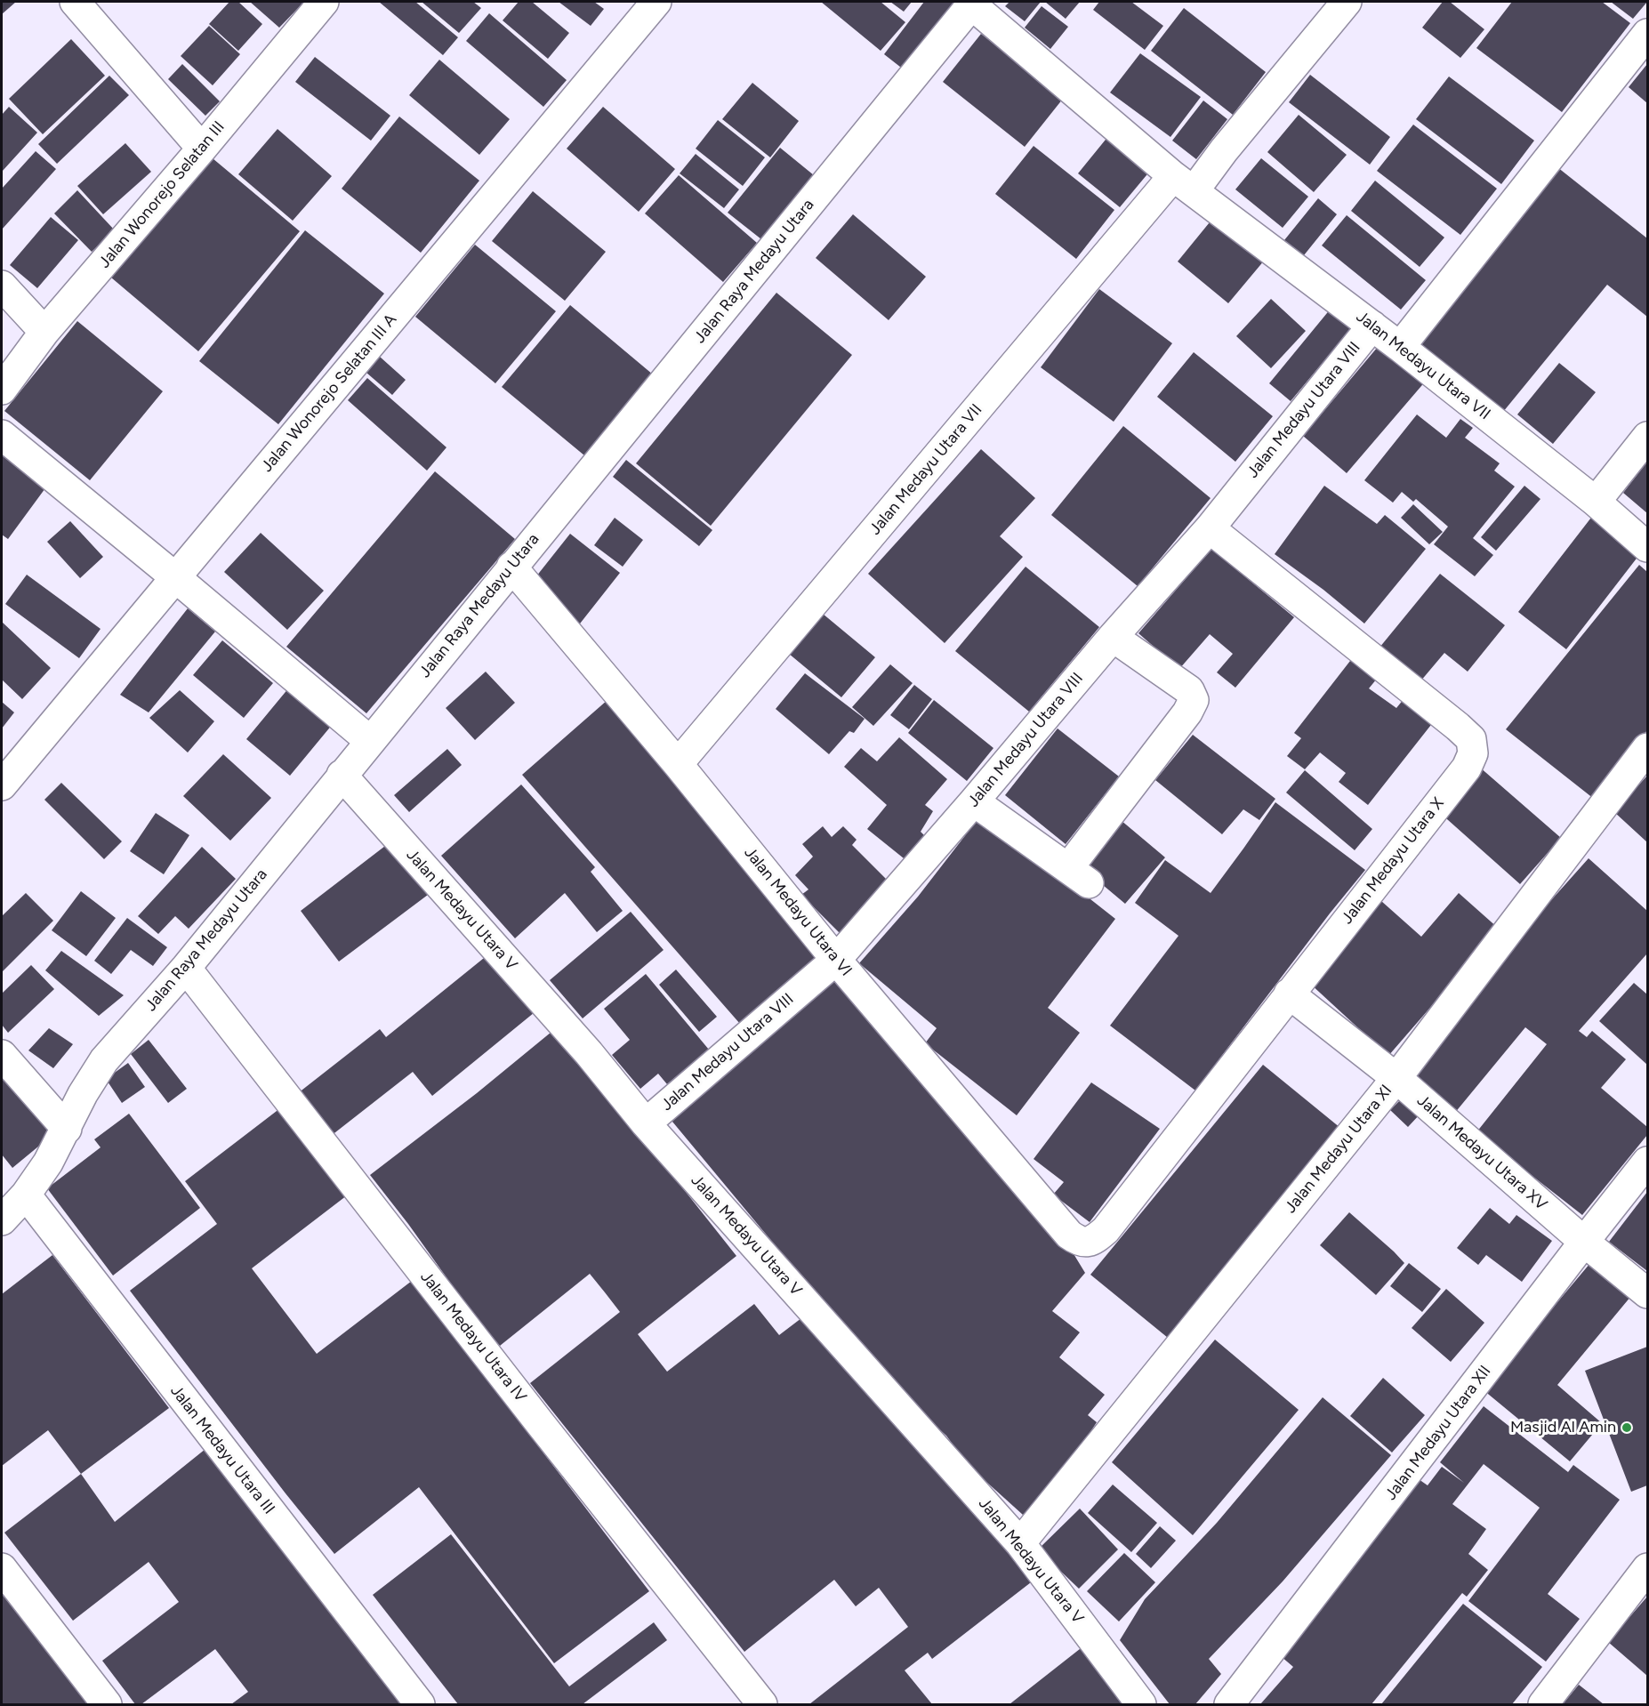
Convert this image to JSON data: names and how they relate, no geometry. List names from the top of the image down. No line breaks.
{"streets":{"street":["Jalan Wonorejo Selatan III","Jalan Raya Medayu Utara","Jalan Medayu Utara VII","Jalan Wonorejo Selatan III A","Jalan Medayu Utara VIII","Jalan Medayu Utara X","Jalan Medayu Utara V","Jalan Medayu Utara VI","Jalan Medayu Utara XI","Jalan Medayu Utara XV","Jalan Medayu Utara IV","Jalan Medayu Utara XII","Jalan Medayu Utara III"]},"crossings":[["Jalan Raya Medayu Utara","Jalan Medayu Utara VII"],["Jalan Raya Medayu Utara","Jalan Medayu Utara V"],["Jalan Raya Medayu Utara","Jalan Medayu Utara VI"],["Jalan Raya Medayu Utara","Jalan Medayu Utara IV"],["Jalan Raya Medayu Utara","Jalan Medayu Utara III"],["Jalan Medayu Utara VII","Jalan Medayu Utara VIII"],["Jalan Medayu Utara VII","Jalan Medayu Utara VI"],["Jalan Medayu Utara VIII","Jalan Medayu Utara X"],["Jalan Medayu Utara VIII","Jalan Medayu Utara V"],["Jalan Medayu Utara VIII","Jalan Medayu Utara VI"],["Jalan Medayu Utara X","Jalan Medayu Utara VI"],["Jalan Medayu Utara X","Jalan Medayu Utara XV"],["Jalan Medayu Utara V","Jalan Medayu Utara XI"],["Jalan Medayu Utara XI","Jalan Medayu Utara XV"],["Jalan Medayu Utara XV","Jalan Medayu Utara XII"]],"places":["Masjid Al Amin"]}
